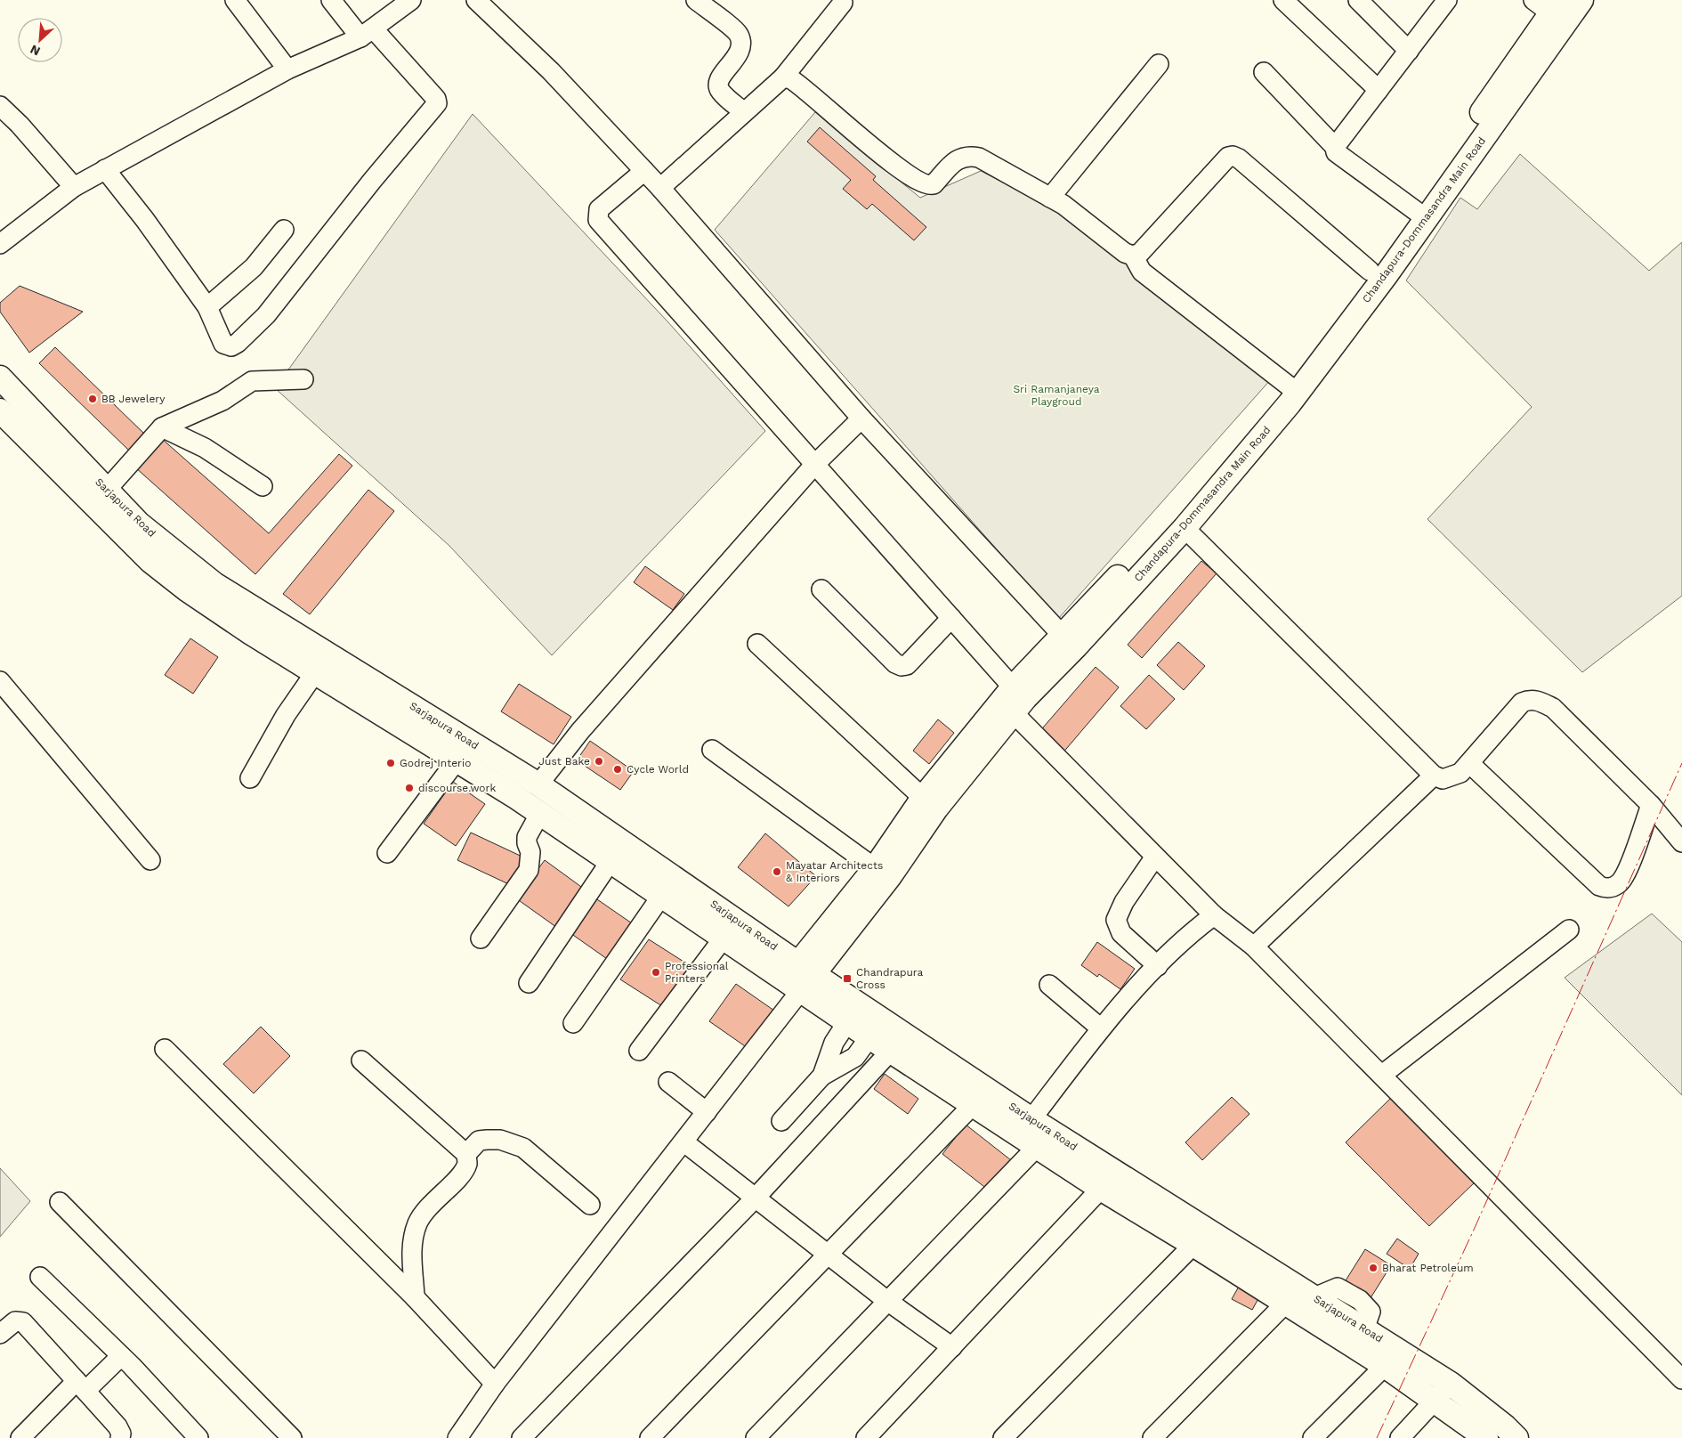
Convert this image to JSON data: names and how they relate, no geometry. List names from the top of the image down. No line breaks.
{"streets":{"main road":["Chandapura-Dommasandra Main Road","Sarjapura Road"]},"crossings":[["Chandapura-Dommasandra Main Road","Sarjapura Road"]],"parks":["Sri Ramanjaneya Playgroud"],"places":{"other":["BB Jewelery","Just Bake","Godrej Interio","Cycle World","discourse.work","Mayatar Architects & Interiors","Professional Printers","Bharat Petroleum"],"transit":["Chandrapura Cross"]},"north":"bottom left"}
